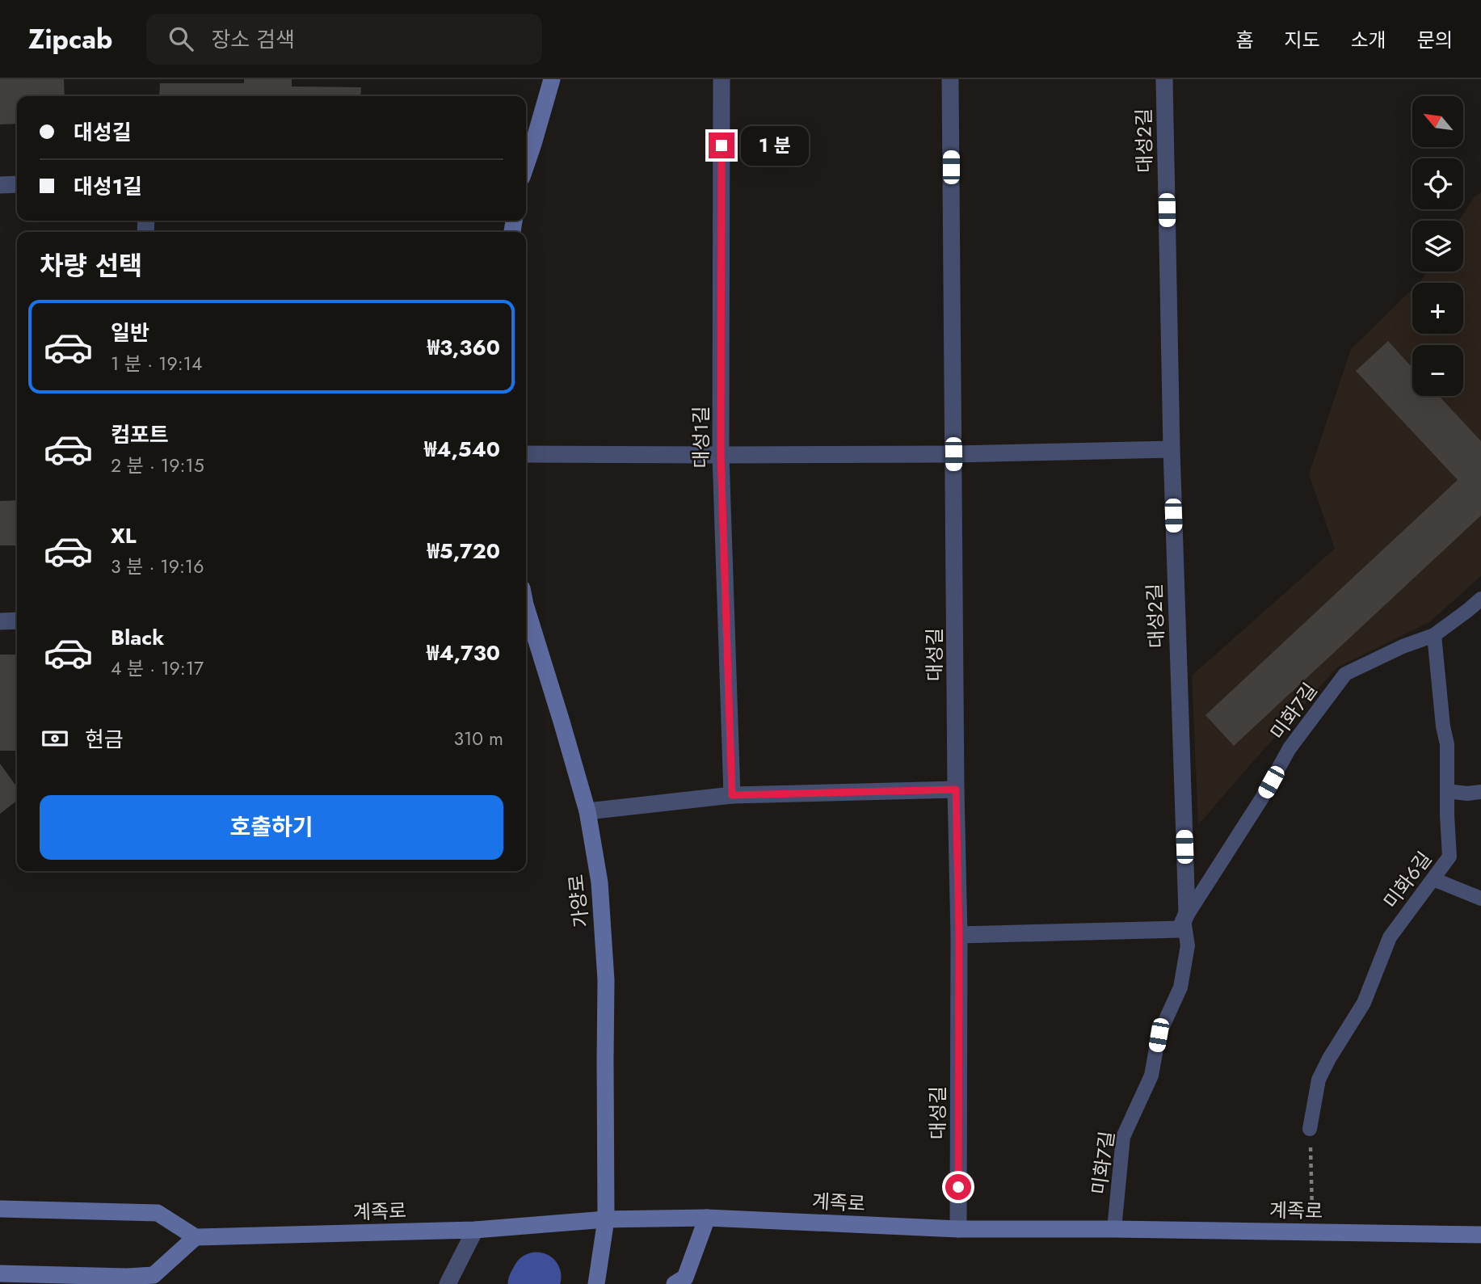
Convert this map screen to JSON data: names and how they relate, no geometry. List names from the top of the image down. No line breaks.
{"streets":{"main road":["가양로","계족로"],"street":["대성2길","대성1길","대성길"],"lane":["미화7길","미화6길"]},"crossings":[["대성2길","미화7길"],["대성길","계족로"],["미화7길","미화6길"],["미화7길","계족로"],["가양로","계족로"]],"north":"top left","page":{"header":"Zipcab","search":"장소 검색","nav":["홈","지도","소개","문의"],"map_buttons":["+","−"],"banner":["대성길","대성1길"],"bubble":"1 분","heading":"차량 선택","list":[{"name":"일반","note":"1 분 · 19:14","value":"₩3,360"},{"name":"컴포트","note":"2 분 · 19:15","value":"₩4,540"},{"name":"XL","note":"3 분 · 19:16","value":"₩5,720"},{"name":"Black","note":"4 분 · 19:17","value":"₩4,730"}],"pay":["현금","310 m"],"buttons":"호출하기"}}
